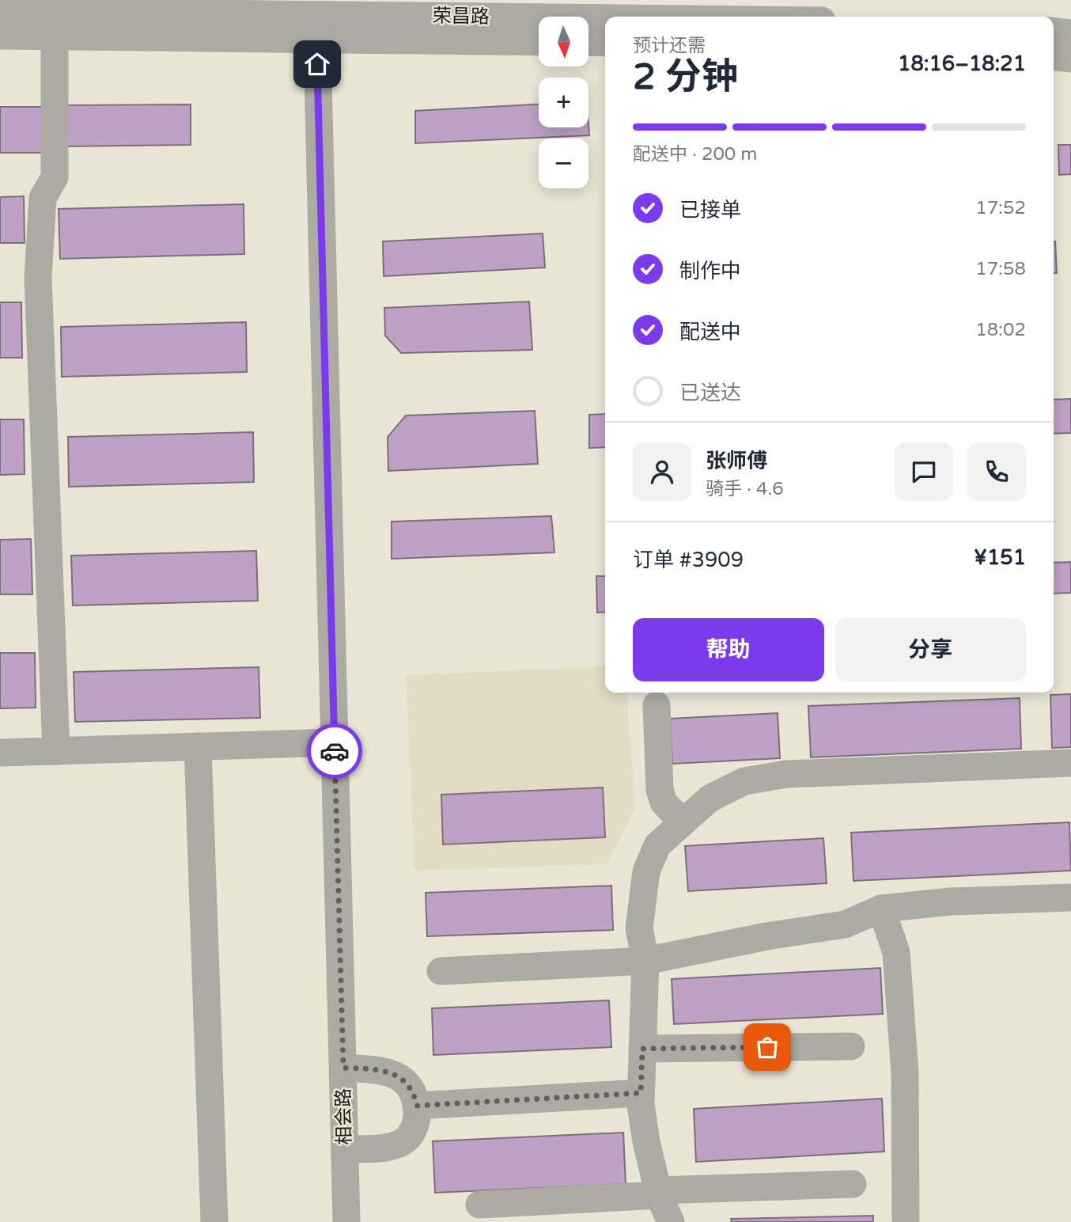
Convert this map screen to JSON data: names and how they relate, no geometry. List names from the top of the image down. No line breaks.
{"streets":{"street":["荣昌路","相会路"]},"crossings":[["荣昌路","相会路"]],"north":"bottom","page":{"map_buttons":["+","−"],"heading":["2 分钟","预计还需","18:16–18:21"],"panel":["张师傅","骑手 · 4.6","订单 #3909","¥151"],"bar":"配送中 · 200 m","list":[["已接单","17:52"],["制作中","17:58"],["配送中","18:02"],"已送达"],"buttons":["帮助","分享"]}}
